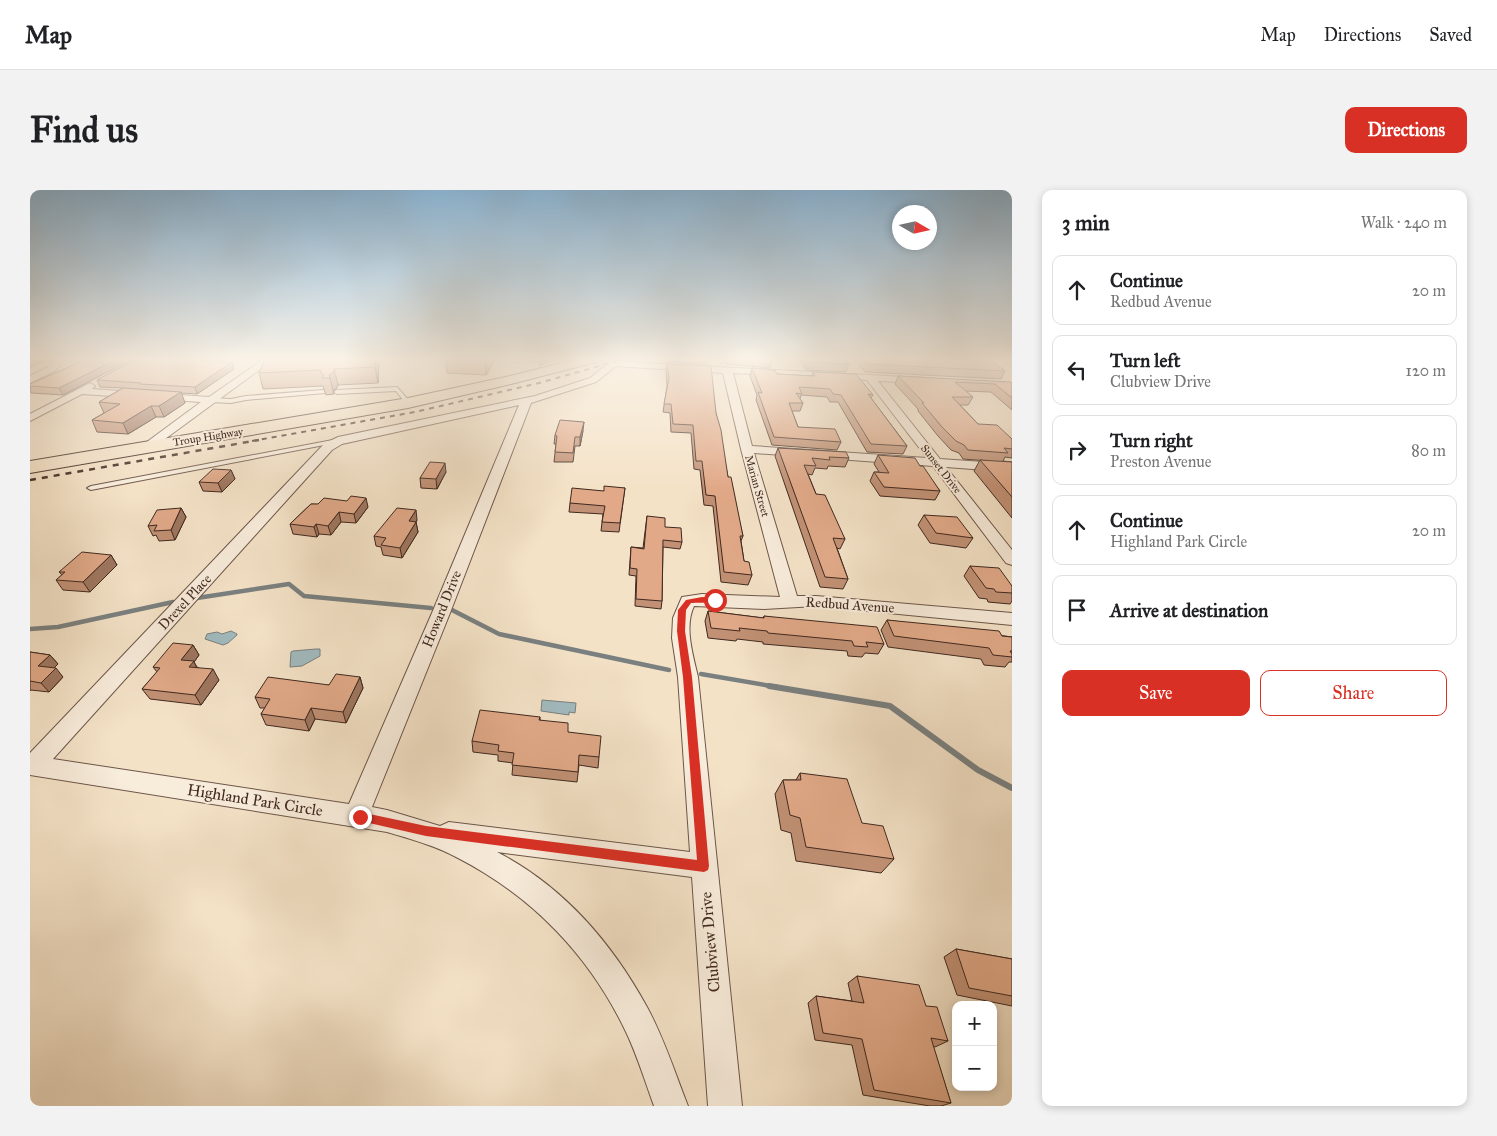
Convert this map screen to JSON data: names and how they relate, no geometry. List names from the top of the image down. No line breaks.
{"streets":{"main road":["Troup Highway"],"street":["Sunset Drive","Marian Street","Drexel Place","Redbud Avenue","Howard Drive","Highland Park Circle","Clubview Drive"]},"crossings":[["Marian Street","Redbud Avenue"],["Drexel Place","Highland Park Circle"],["Redbud Avenue","Clubview Drive"],["Howard Drive","Highland Park Circle"]],"north":"right","page":{"header":"Map","nav":["Map","Directions","Saved"],"buttons":["Directions",["Save","Share"]],"title":"Find us","heading":["3 min","Walk · 240 m"],"list":[["Continue","Redbud Avenue","20 m"],["Turn left","Clubview Drive","120 m"],["Turn right","Preston Avenue","80 m"],["Continue","Highland Park Circle","20 m"],"Arrive at destination"],"map_buttons":["+","−"]}}
